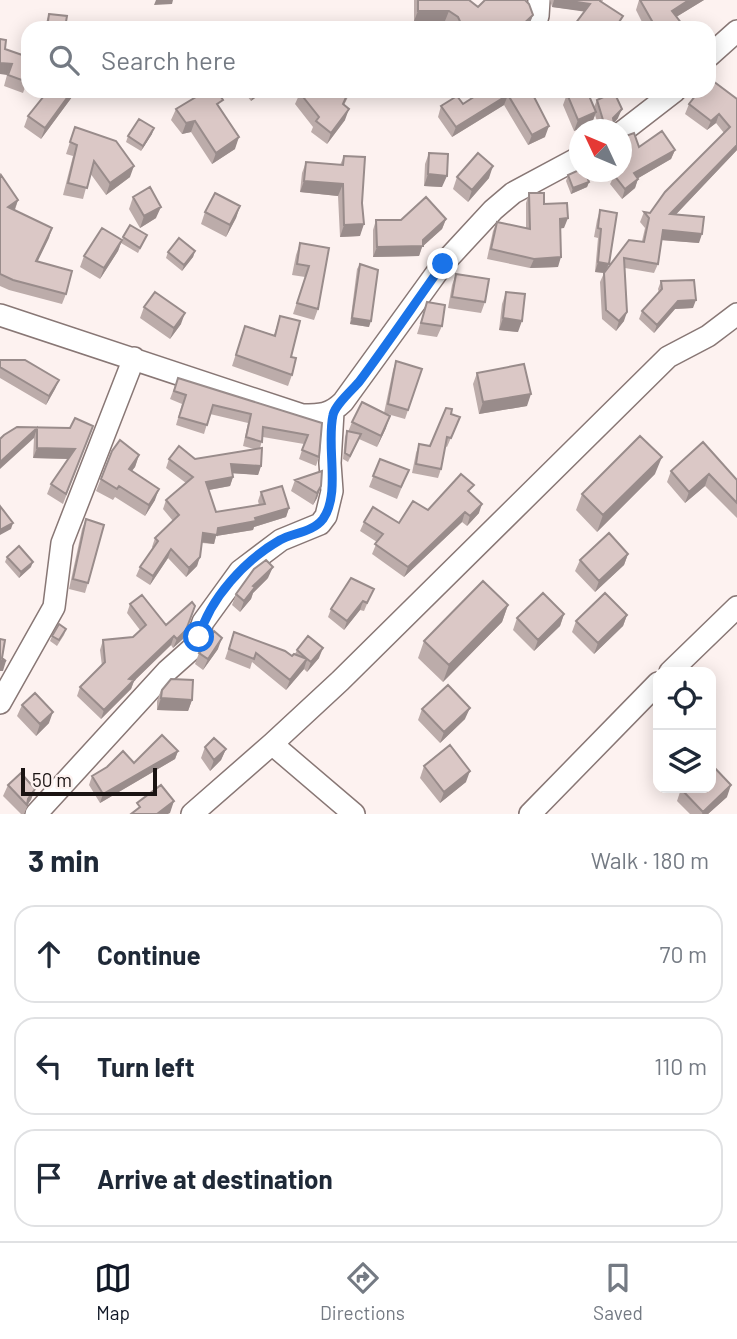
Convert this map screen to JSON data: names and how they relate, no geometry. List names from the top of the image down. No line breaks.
{"scale_bar":"50 m","north":"top left","page":{"search":"Search here","scale":"50 m","heading":["3 min","Walk · 180 m"],"list":[["Continue","70 m"],["Turn left","110 m"],"Arrive at destination"],"nav":["Map","Directions","Saved"]}}
